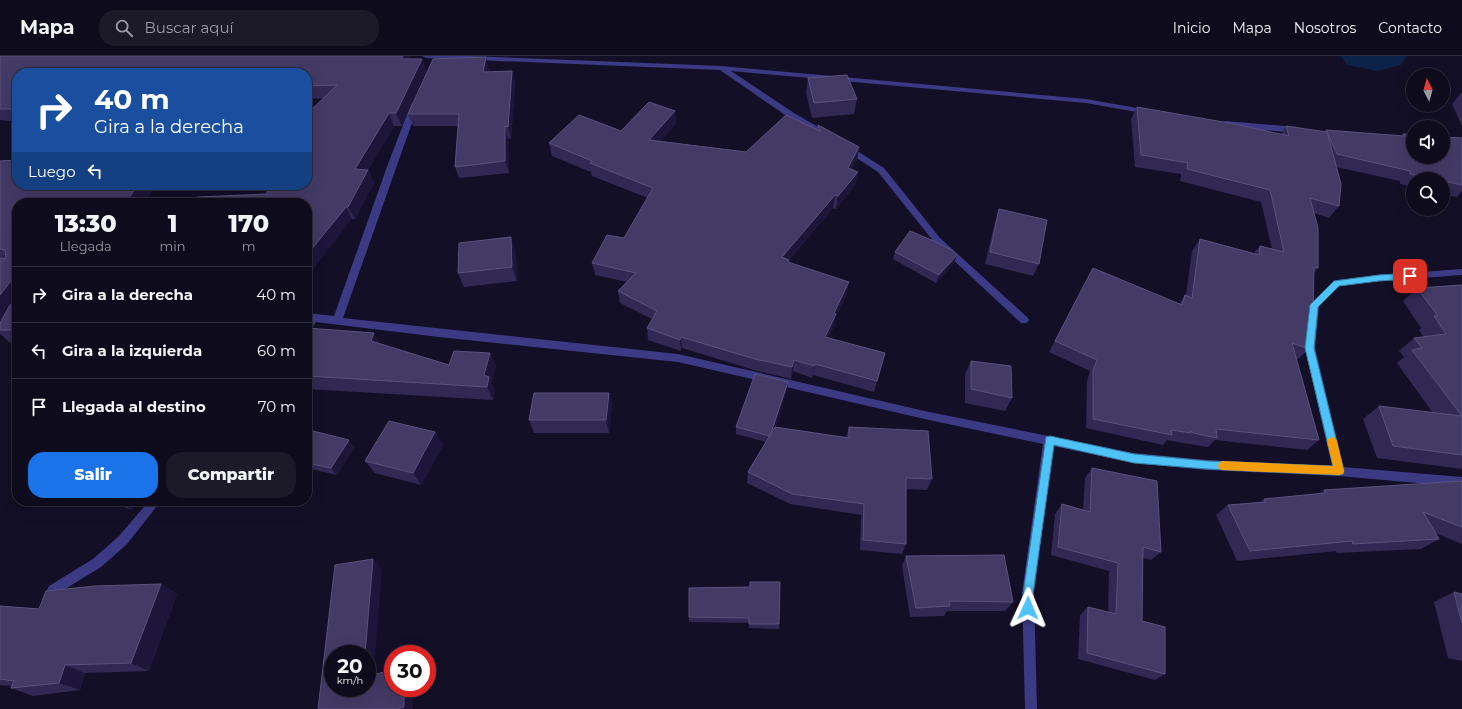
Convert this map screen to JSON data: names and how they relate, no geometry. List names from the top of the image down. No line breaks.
{"north":"top","page":{"header":"Mapa","search":"Buscar aquí","nav":["Inicio","Mapa","Nosotros","Contacto"],"turn":["40 m","Gira a la derecha"],"then":"Luego","eta":["13:30","Llegada","1","min","170","m"],"list":[{"name":"Gira a la derecha","value":"40 m"},{"name":"Gira a la izquierda","value":"60 m"},{"name":"Llegada al destino","value":"70 m"}],"buttons":["Salir","Compartir"],"speed":"20 km/h","limit":"30"}}
